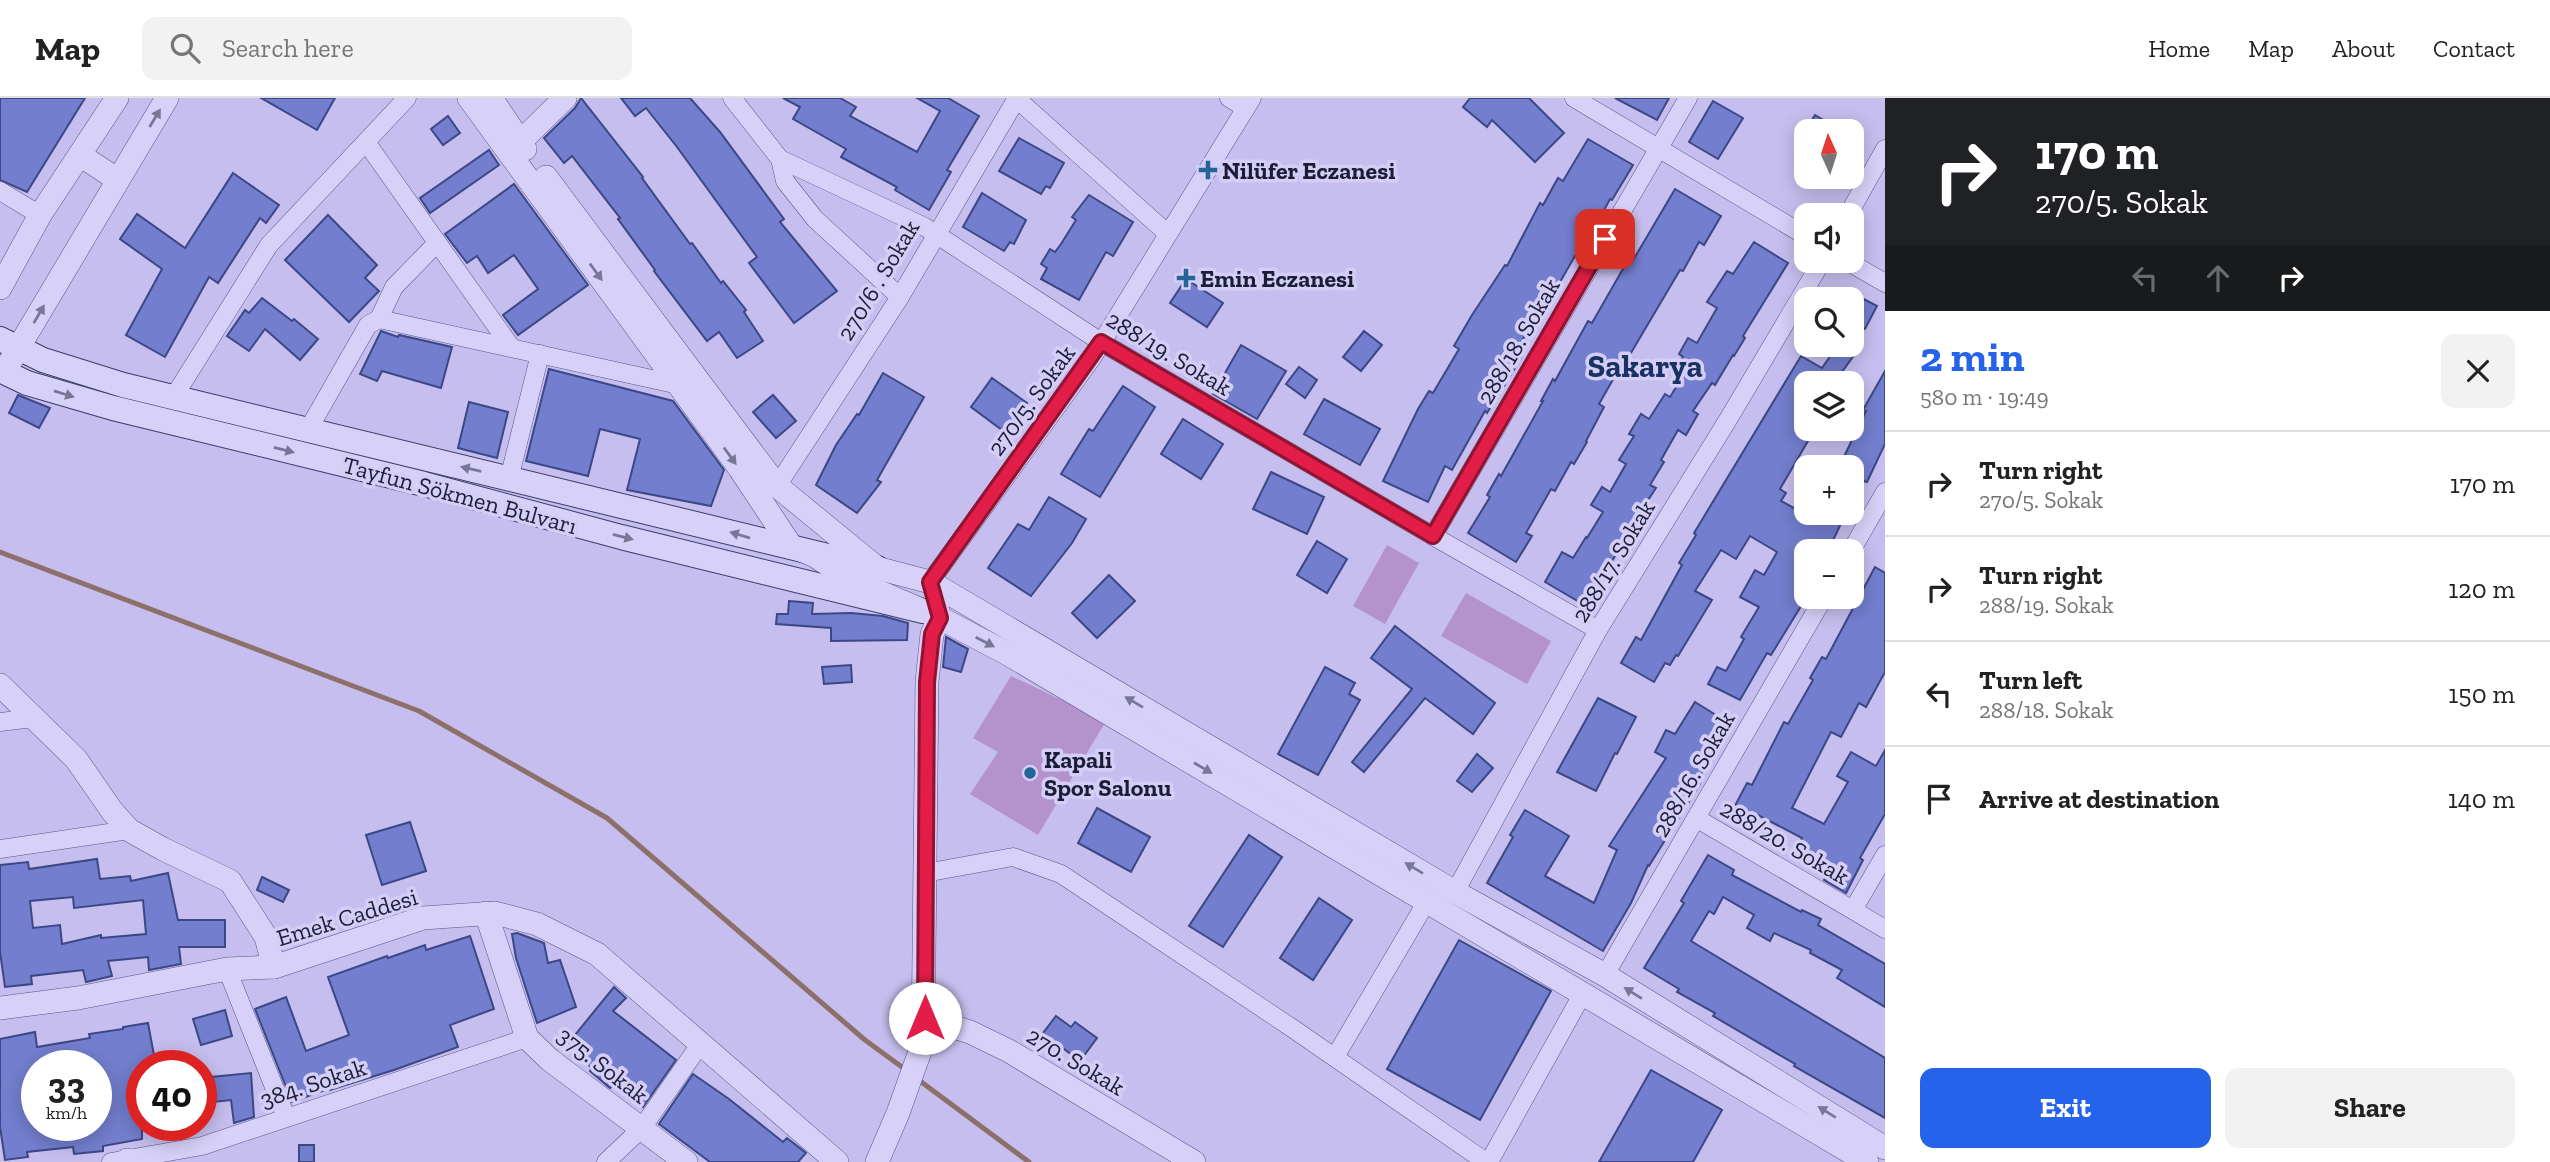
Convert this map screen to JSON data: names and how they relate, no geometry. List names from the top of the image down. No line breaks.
{"streets":{"main road":["Tayfun Sökmen Bulvarı"],"street":["270/6 . Sokak","288/18. Sokak","288/19. Sokak","270/5. Sokak","288/17. Sokak","288/16. Sokak","288/20. Sokak","Emek Caddesi","270. Sokak","375. Sokak","384. Sokak"]},"crossings":[["270/6 . Sokak","288/19. Sokak"],["288/18. Sokak","288/19. Sokak"],["288/19. Sokak","270/5. Sokak"],["288/19. Sokak","288/17. Sokak"],["288/16. Sokak","288/20. Sokak"],["Emek Caddesi","375. Sokak"],["375. Sokak","384. Sokak"]],"districts":["Sakarya"],"places":{"health":["Nilüfer Eczanesi","Emin Eczanesi"],"other":["Kapali Spor Salonu"]},"north":"top","page":{"header":"Map","search":"Search here","nav":["Home","Map","About","Contact"],"turn":["170 m","270/5. Sokak"],"map_buttons":["+","−"],"heading":["2 min","580 m · 19:49"],"list":[{"name":"Turn right","note":"270/5. Sokak","value":"170 m"},{"name":"Turn right","note":"288/19. Sokak","value":"120 m"},{"name":"Turn left","note":"288/18. Sokak","value":"150 m"},{"name":"Arrive at destination","value":"140 m"}],"speed":"33 km/h","limit":"40","buttons":["Exit","Share"]}}
